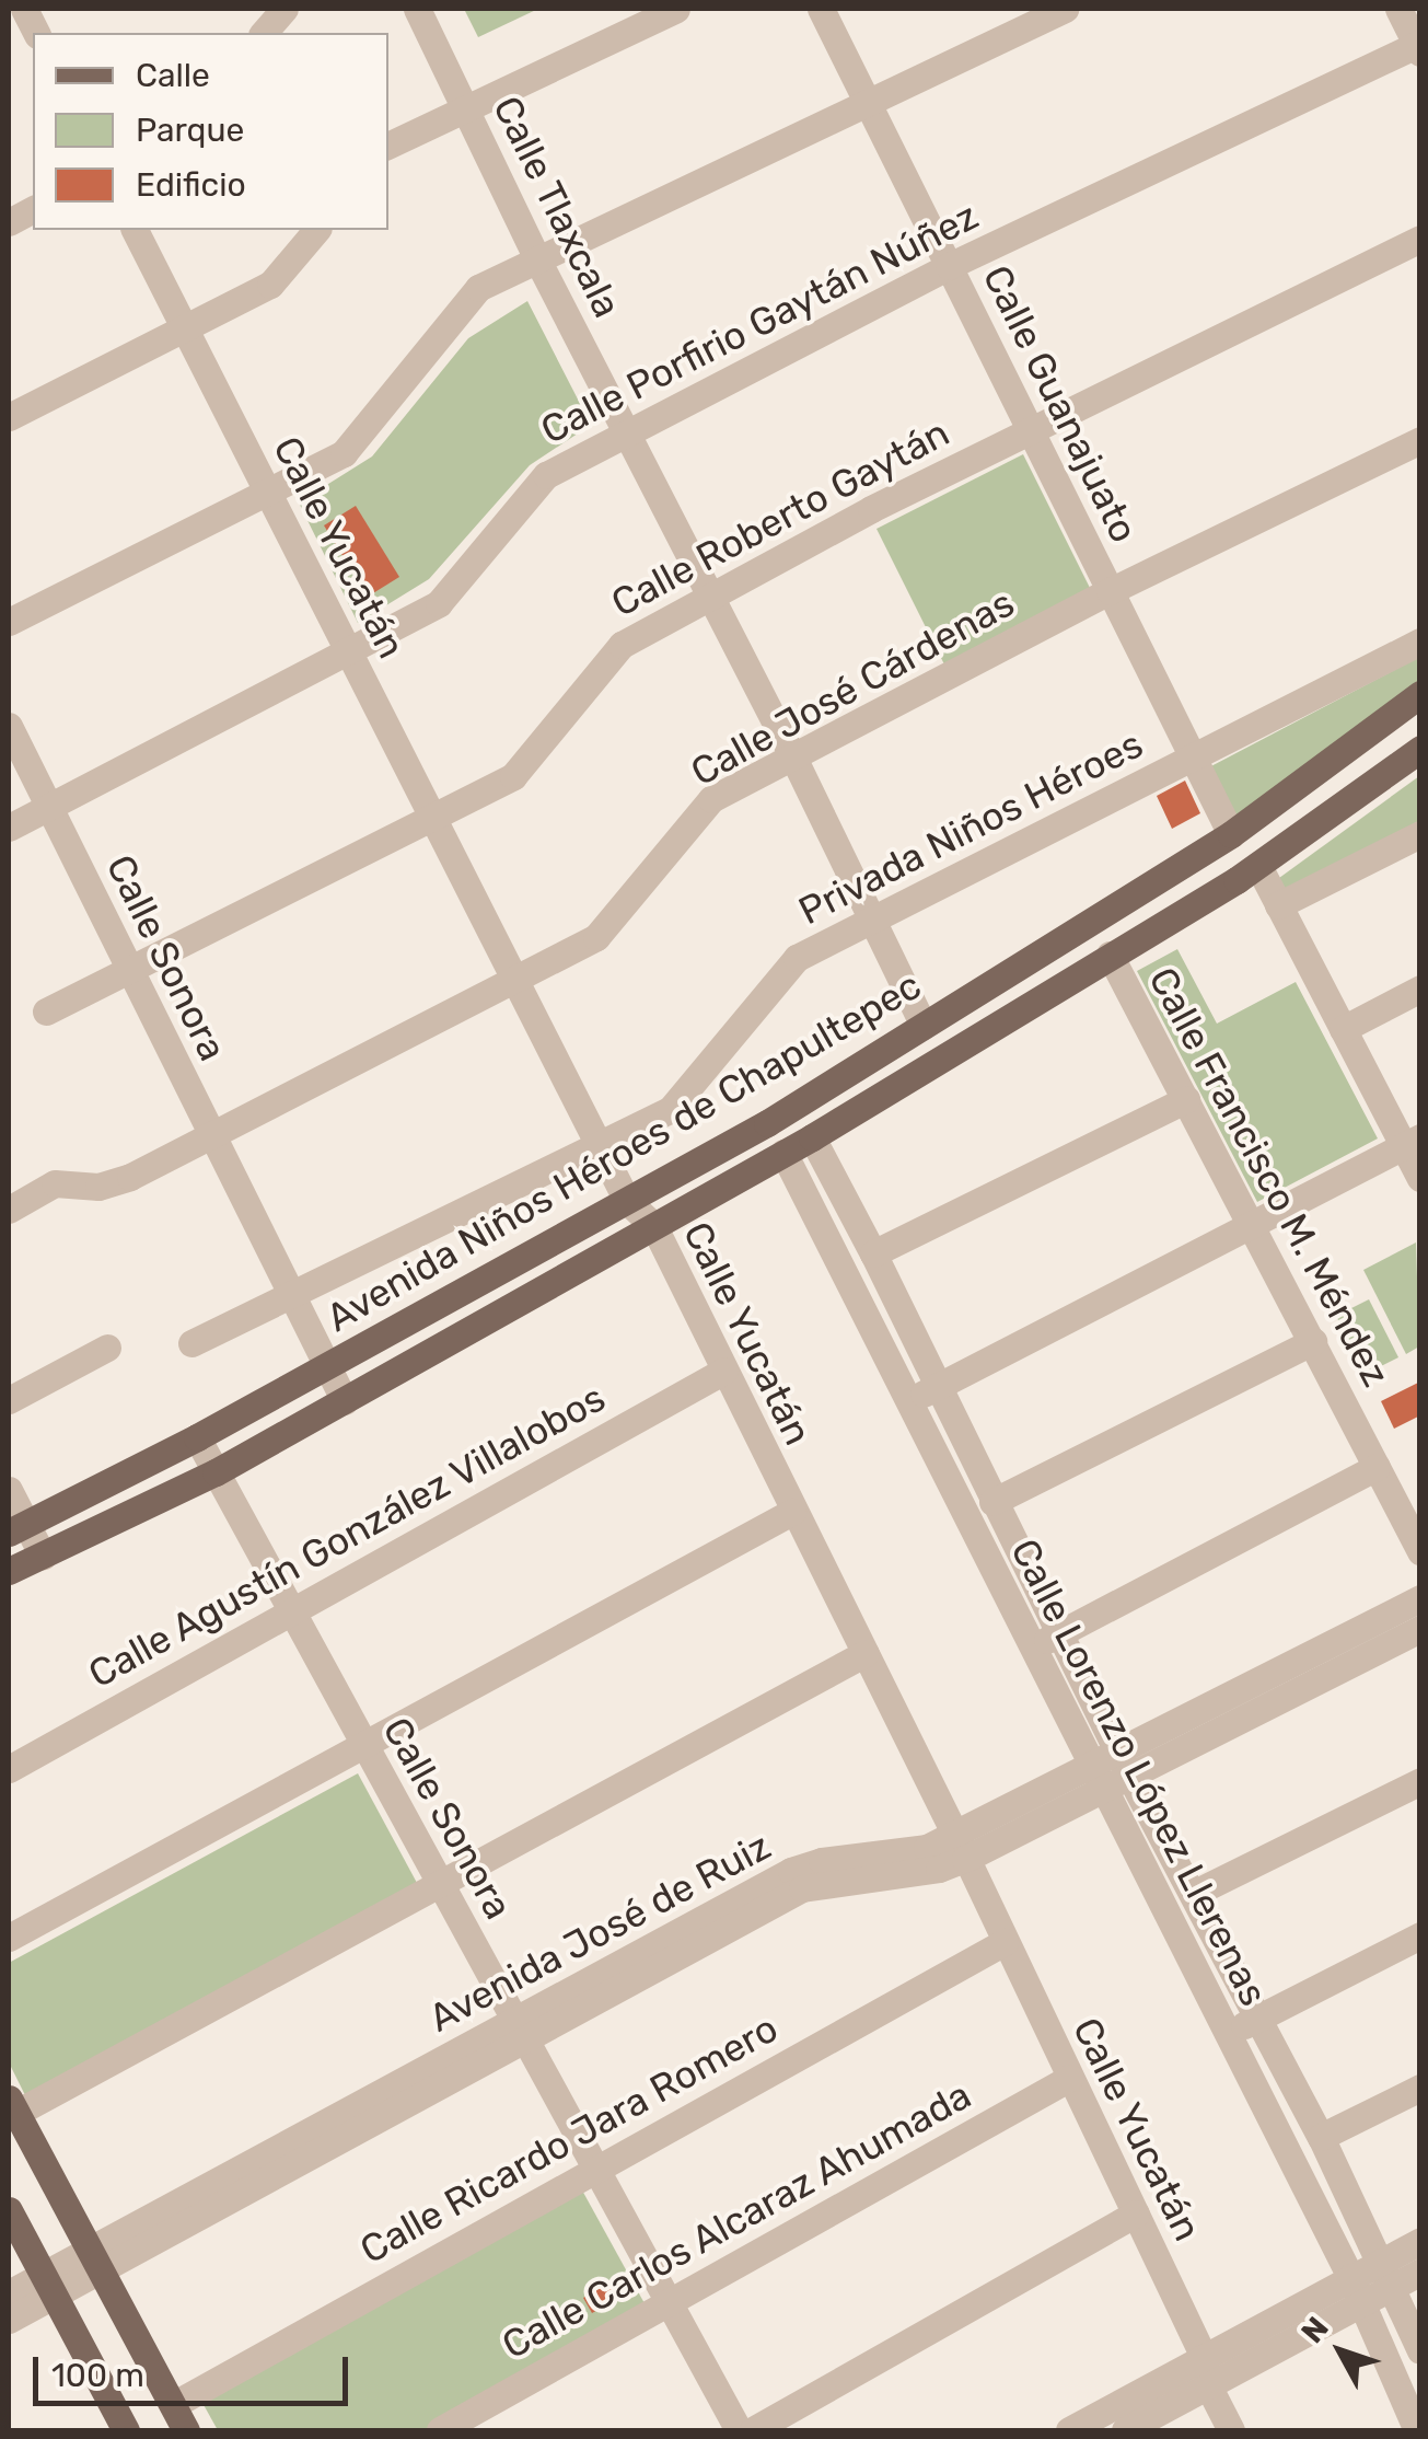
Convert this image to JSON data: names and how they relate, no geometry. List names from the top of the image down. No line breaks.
{"streets":{"main road":["Avenida Niños Héroes de Chapultepec"],"street":["Calle Tlaxcala","Calle Porfirio Gaytán Núñez","Calle Guanajuato","Calle Roberto Gaytán","Calle Yucatán","Calle José Cárdenas","Privada Niños Héroes","Calle Sonora","Calle Francisco M. Méndez","Calle Agustín González Villalobos","Calle Lorenzo López Llerenas","Avenida José de Ruiz","Calle Ricardo Jara Romero","Calle Carlos Alcaraz Ahumada"]},"crossings":[["Calle Tlaxcala","Calle Porfirio Gaytán Núñez"],["Calle Tlaxcala","Calle Roberto Gaytán"],["Calle Tlaxcala","Calle José Cárdenas"],["Calle Tlaxcala","Privada Niños Héroes"],["Calle Tlaxcala","Avenida Niños Héroes de Chapultepec"],["Calle Porfirio Gaytán Núñez","Calle Guanajuato"],["Calle Porfirio Gaytán Núñez","Calle Yucatán"],["Calle Porfirio Gaytán Núñez","Calle Sonora"],["Calle Guanajuato","Calle Roberto Gaytán"],["Calle Guanajuato","Calle José Cárdenas"],["Calle Guanajuato","Privada Niños Héroes"],["Calle Guanajuato","Avenida Niños Héroes de Chapultepec"],["Calle Roberto Gaytán","Calle Yucatán"],["Calle Roberto Gaytán","Calle Sonora"],["Calle Yucatán","Calle José Cárdenas"],["Calle Yucatán","Privada Niños Héroes"],["Calle Yucatán","Avenida Niños Héroes de Chapultepec"],["Calle Yucatán","Calle Agustín González Villalobos"],["Calle Yucatán","Avenida José de Ruiz"],["Calle Yucatán","Calle Ricardo Jara Romero"],["Calle Yucatán","Calle Carlos Alcaraz Ahumada"],["Calle José Cárdenas","Calle Sonora"],["Privada Niños Héroes","Calle Sonora"],["Calle Sonora","Avenida Niños Héroes de Chapultepec"],["Calle Sonora","Calle Agustín González Villalobos"],["Calle Sonora","Avenida José de Ruiz"],["Calle Sonora","Calle Ricardo Jara Romero"],["Calle Sonora","Calle Carlos Alcaraz Ahumada"],["Avenida Niños Héroes de Chapultepec","Calle Francisco M. Méndez"],["Avenida Niños Héroes de Chapultepec","Calle Lorenzo López Llerenas"],["Calle Lorenzo López Llerenas","Avenida José de Ruiz"]],"legend":["Calle","Parque","Edificio"],"scale_bar":"100 m","north":"top left"}
